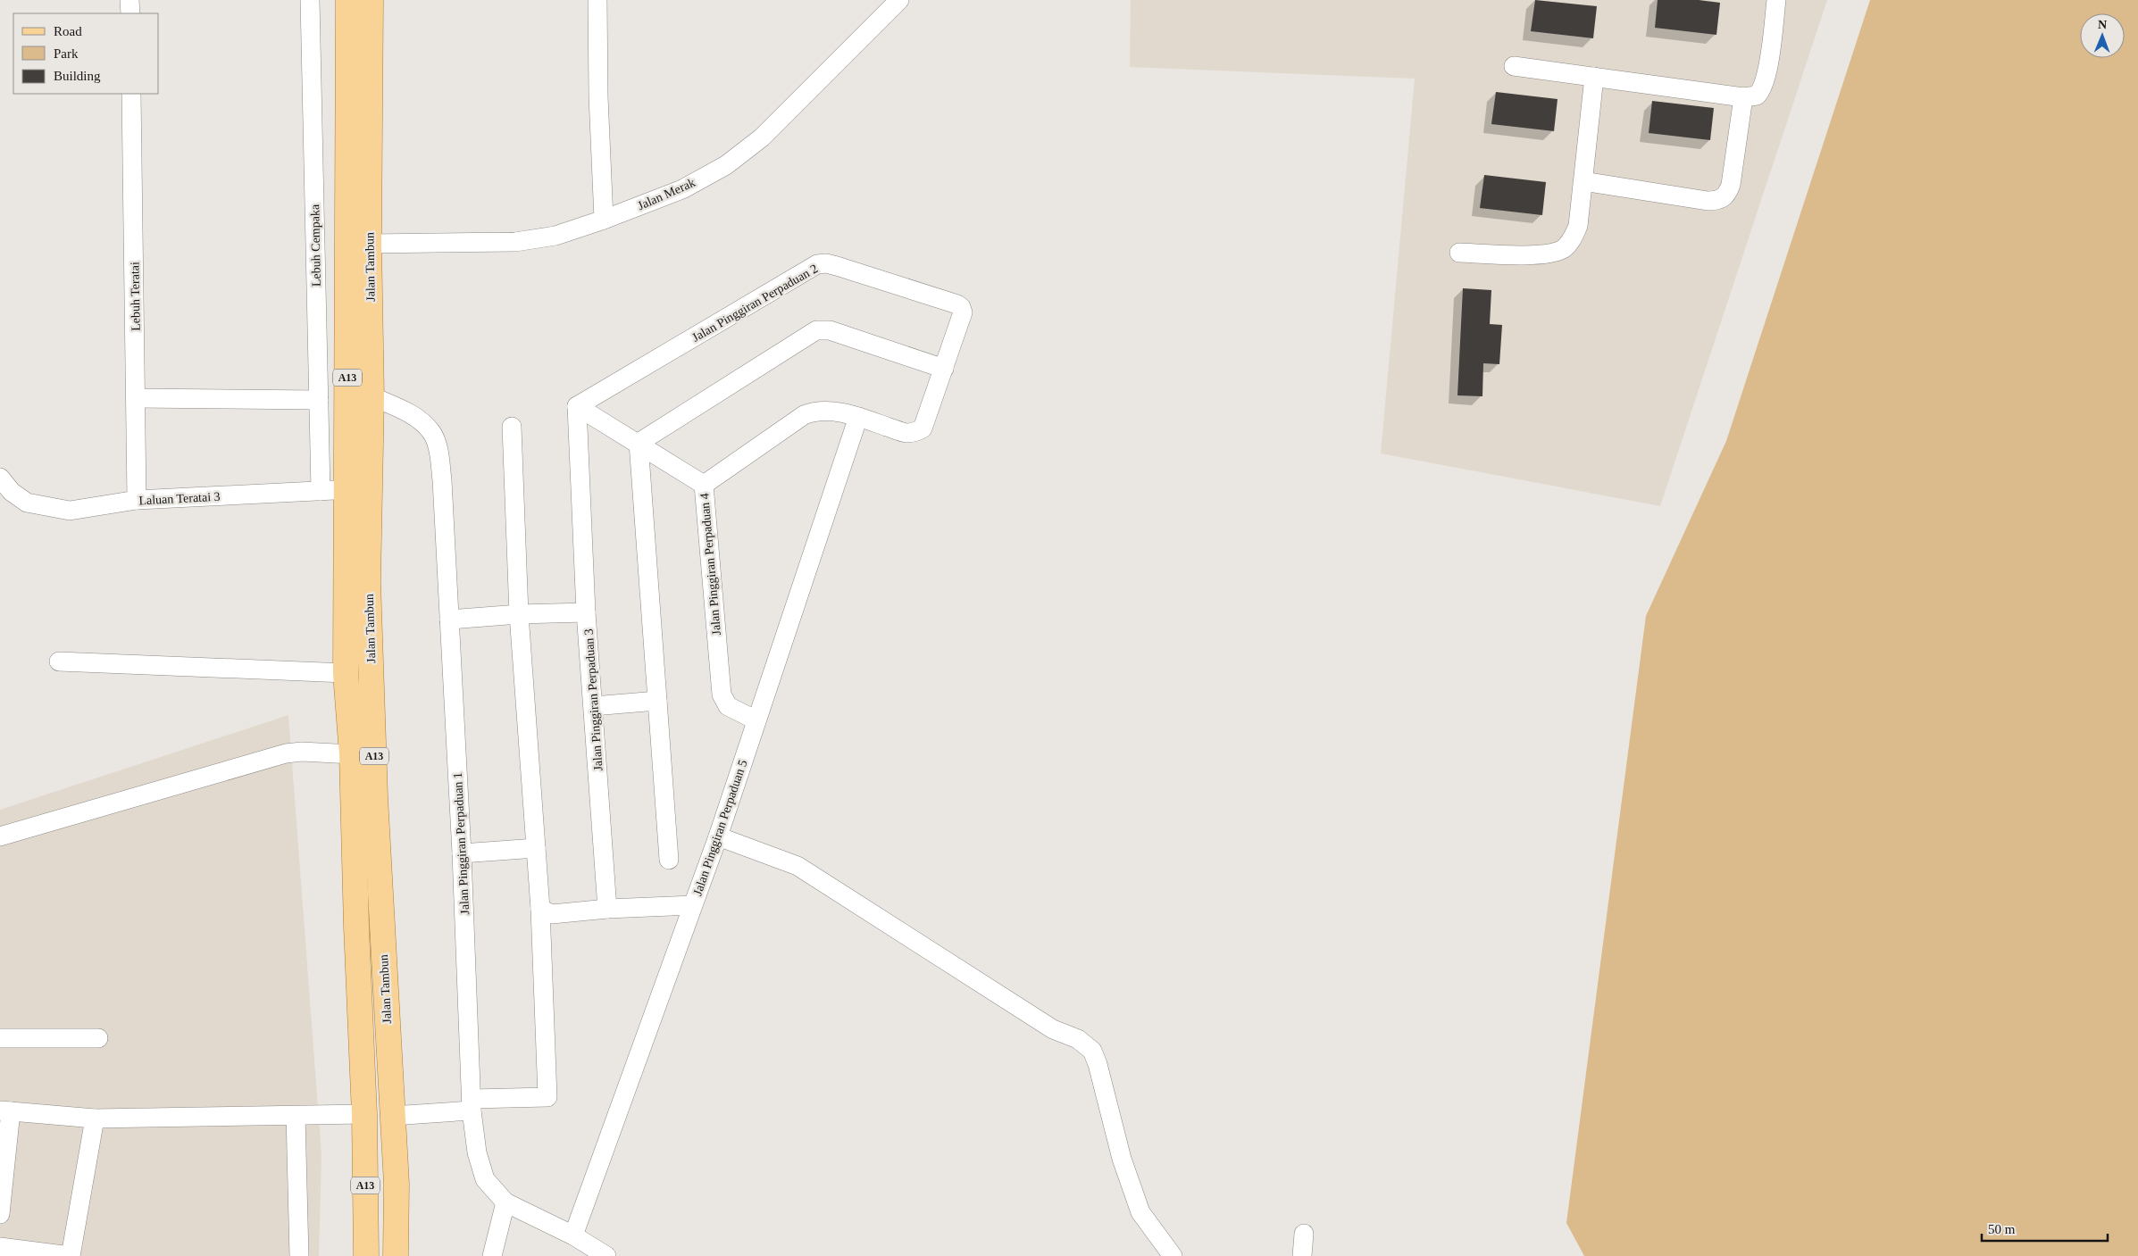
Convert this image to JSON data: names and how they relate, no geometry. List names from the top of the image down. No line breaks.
{"streets":{"main road":["Jalan Tambun","A13"],"street":["Jalan Merak","Lebuh Cempaka","Lebuh Teratai","Jalan Pinggiran Perpaduan 2","Laluan Teratai 3","Jalan Pinggiran Perpaduan 4","Jalan Pinggiran Perpaduan 3","Jalan Pinggiran Perpaduan 5","Jalan Pinggiran Perpaduan 1"]},"crossings":[["Jalan Merak","Jalan Tambun"],["Lebuh Cempaka","Laluan Teratai 3"],["Jalan Tambun","Laluan Teratai 3"],["Jalan Tambun","Jalan Pinggiran Perpaduan 1"],["Lebuh Teratai","Laluan Teratai 3"],["Jalan Pinggiran Perpaduan 2","Jalan Pinggiran Perpaduan 4"],["Jalan Pinggiran Perpaduan 2","Jalan Pinggiran Perpaduan 3"],["Jalan Pinggiran Perpaduan 2","Jalan Pinggiran Perpaduan 5"],["Jalan Pinggiran Perpaduan 4","Jalan Pinggiran Perpaduan 5"],["Jalan Pinggiran Perpaduan 5","Jalan Pinggiran Perpaduan 1"]],"legend":["Road","Park","Building"],"scale_bar":"50 m","north":"top"}
